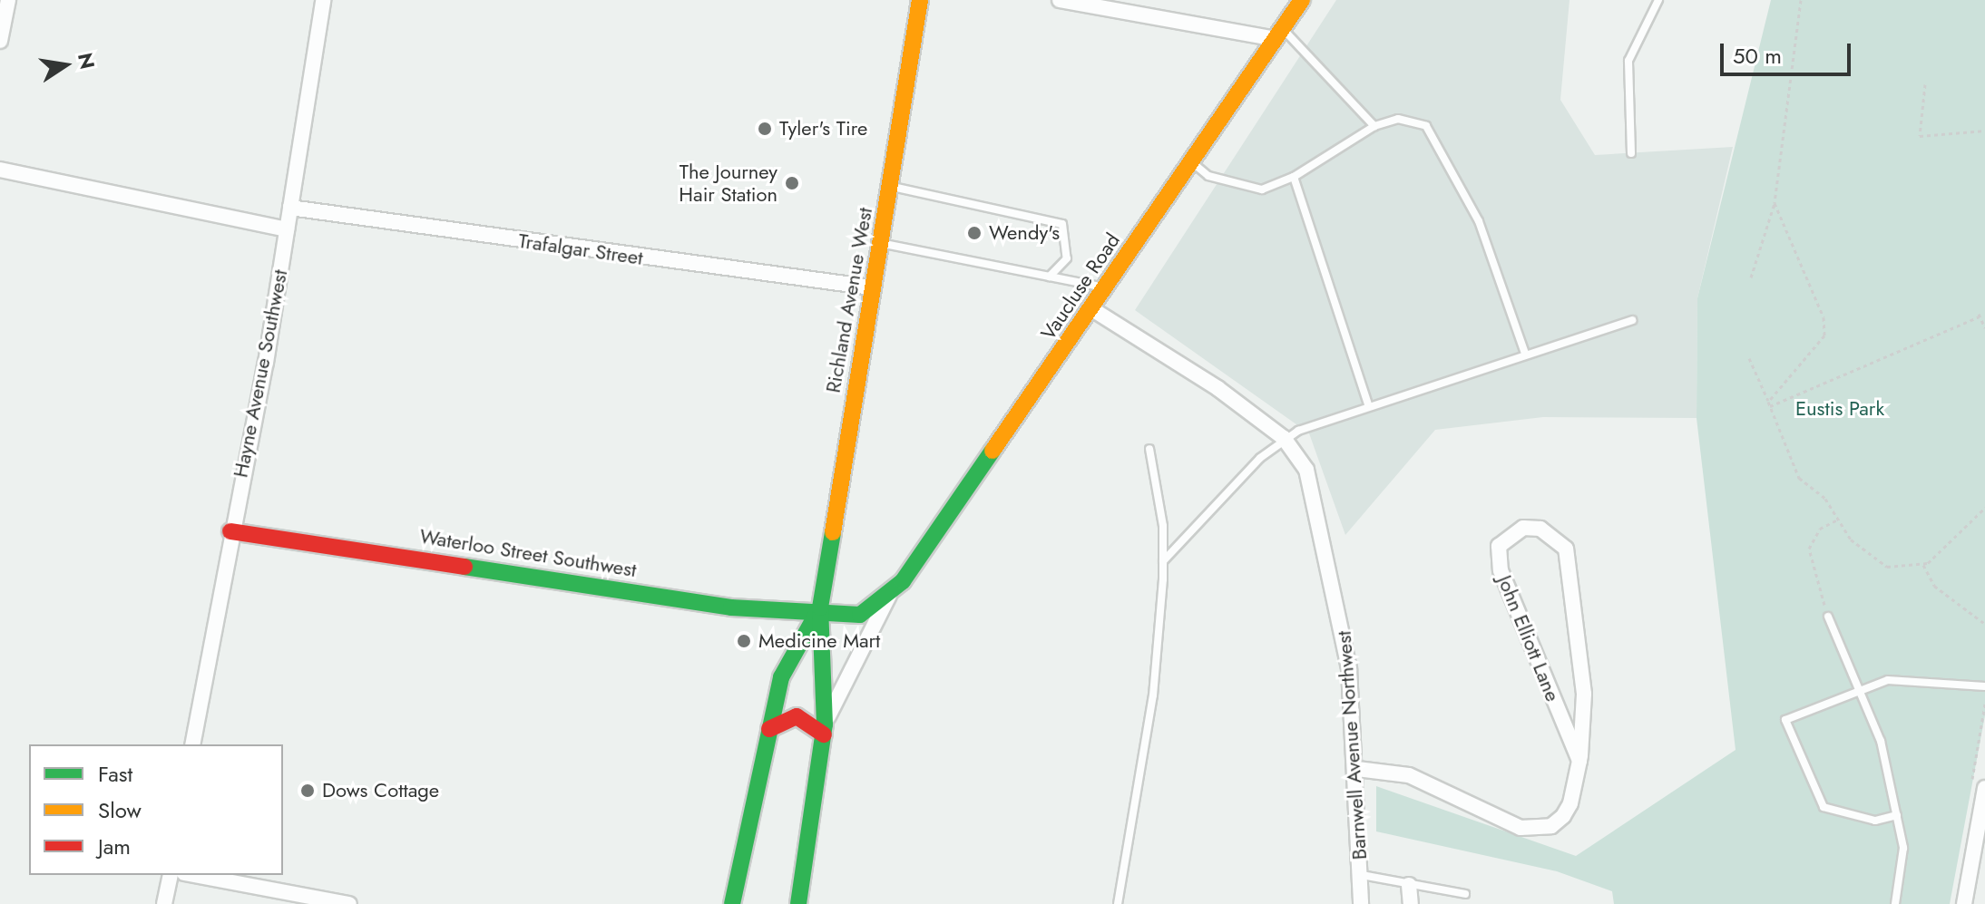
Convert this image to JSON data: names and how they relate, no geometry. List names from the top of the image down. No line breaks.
{"streets":{"street":["Trafalgar Street","Vaucluse Road","Richland Avenue West","Hayne Avenue Southwest","Waterloo Street Southwest","John Elliott Lane","Barnwell Avenue Northwest"]},"crossings":[["Trafalgar Street","Richland Avenue West"],["Trafalgar Street","Hayne Avenue Southwest"],["Vaucluse Road","Waterloo Street Southwest"],["Vaucluse Road","Barnwell Avenue Northwest"],["Richland Avenue West","Waterloo Street Southwest"],["Hayne Avenue Southwest","Waterloo Street Southwest"],["John Elliott Lane","Barnwell Avenue Northwest"]],"parks":["Eustis Park"],"places":["Tyler's Tire","The Journey Hair Station","Wendy's","Medicine Mart","Dows Cottage"],"legend":["Fast","Slow","Jam"],"scale_bar":"50 m","north":"right"}
